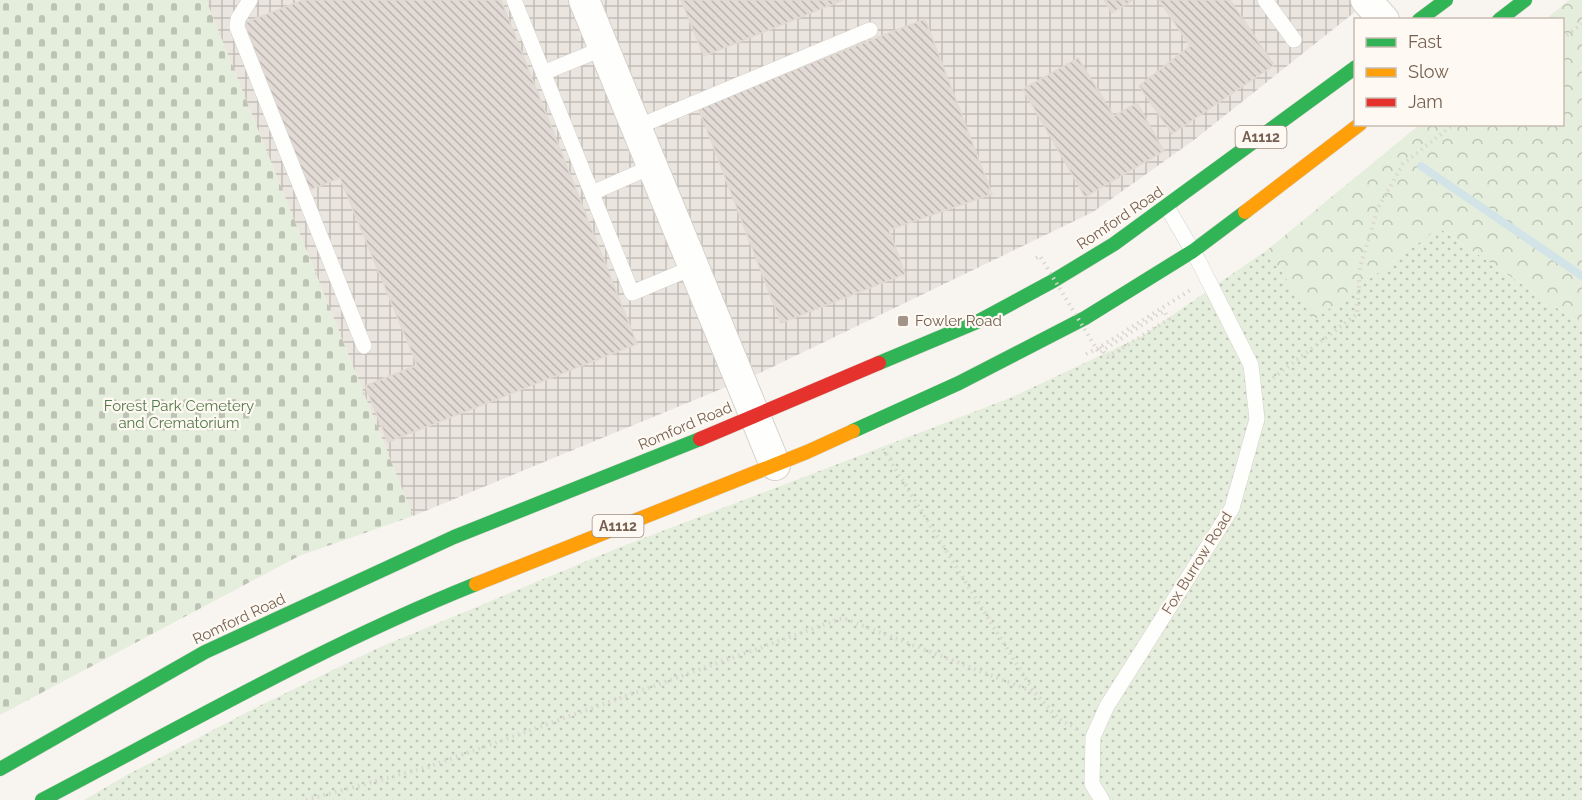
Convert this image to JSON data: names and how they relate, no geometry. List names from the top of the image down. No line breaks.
{"streets":{"main road":["A1112","Romford Road"],"lane":["Fox Burrow Road"]},"crossings":[["A1112","Fox Burrow Road"],["Romford Road","Fox Burrow Road"]],"parks":["Forest Park Cemetery and Crematorium"],"places":{"transit":["Fowler Road"]},"legend":["Fast","Slow","Jam"]}
